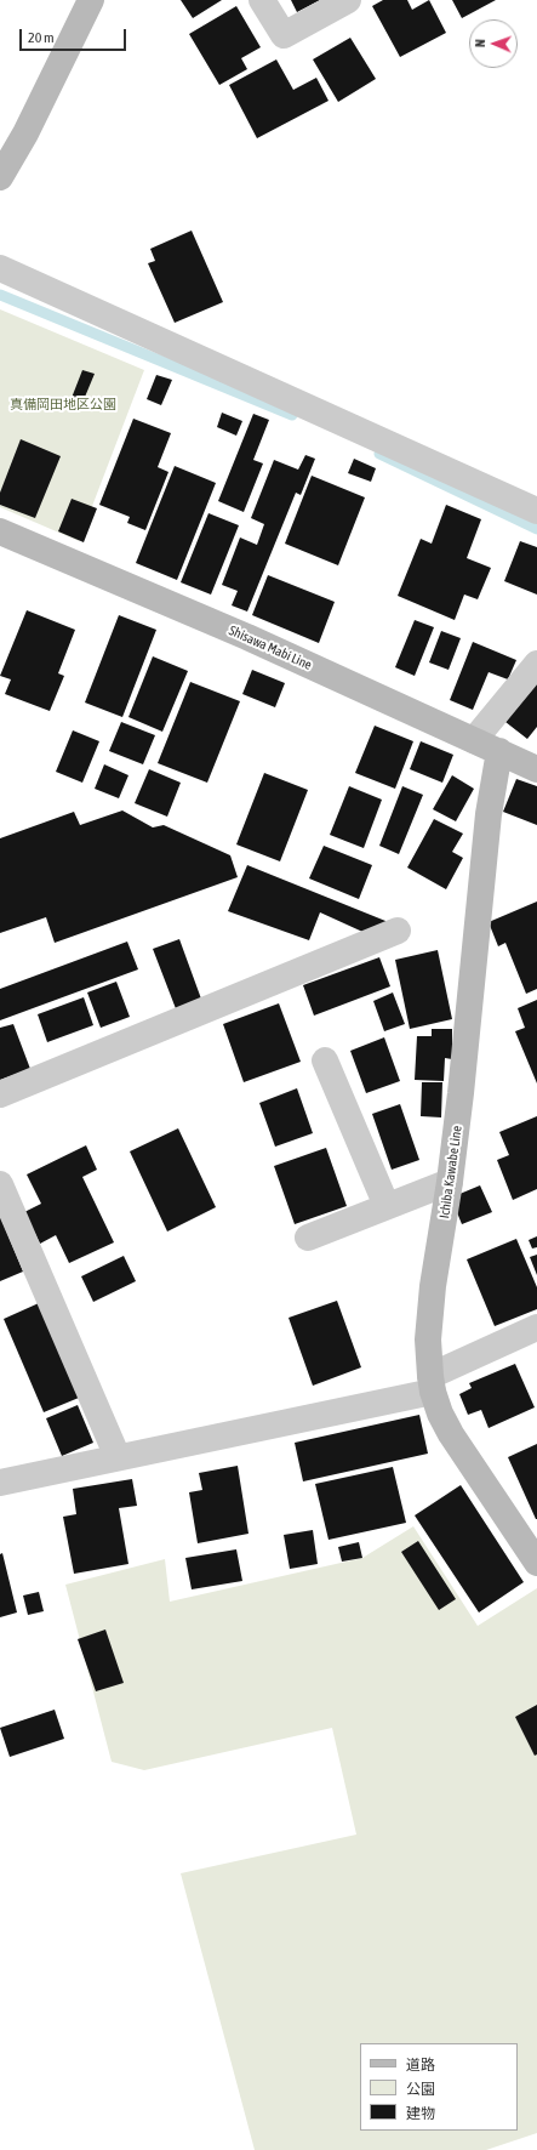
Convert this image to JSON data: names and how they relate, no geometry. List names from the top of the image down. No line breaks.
{"streets":{"main road":["Shisawa Mabi Line","Ichiba Kawabe Line"]},"crossings":[["Shisawa Mabi Line","Ichiba Kawabe Line"]],"parks":["真備岡田地区公園"],"legend":["道路","公園","建物"],"scale_bar":"20 m","north":"left"}
